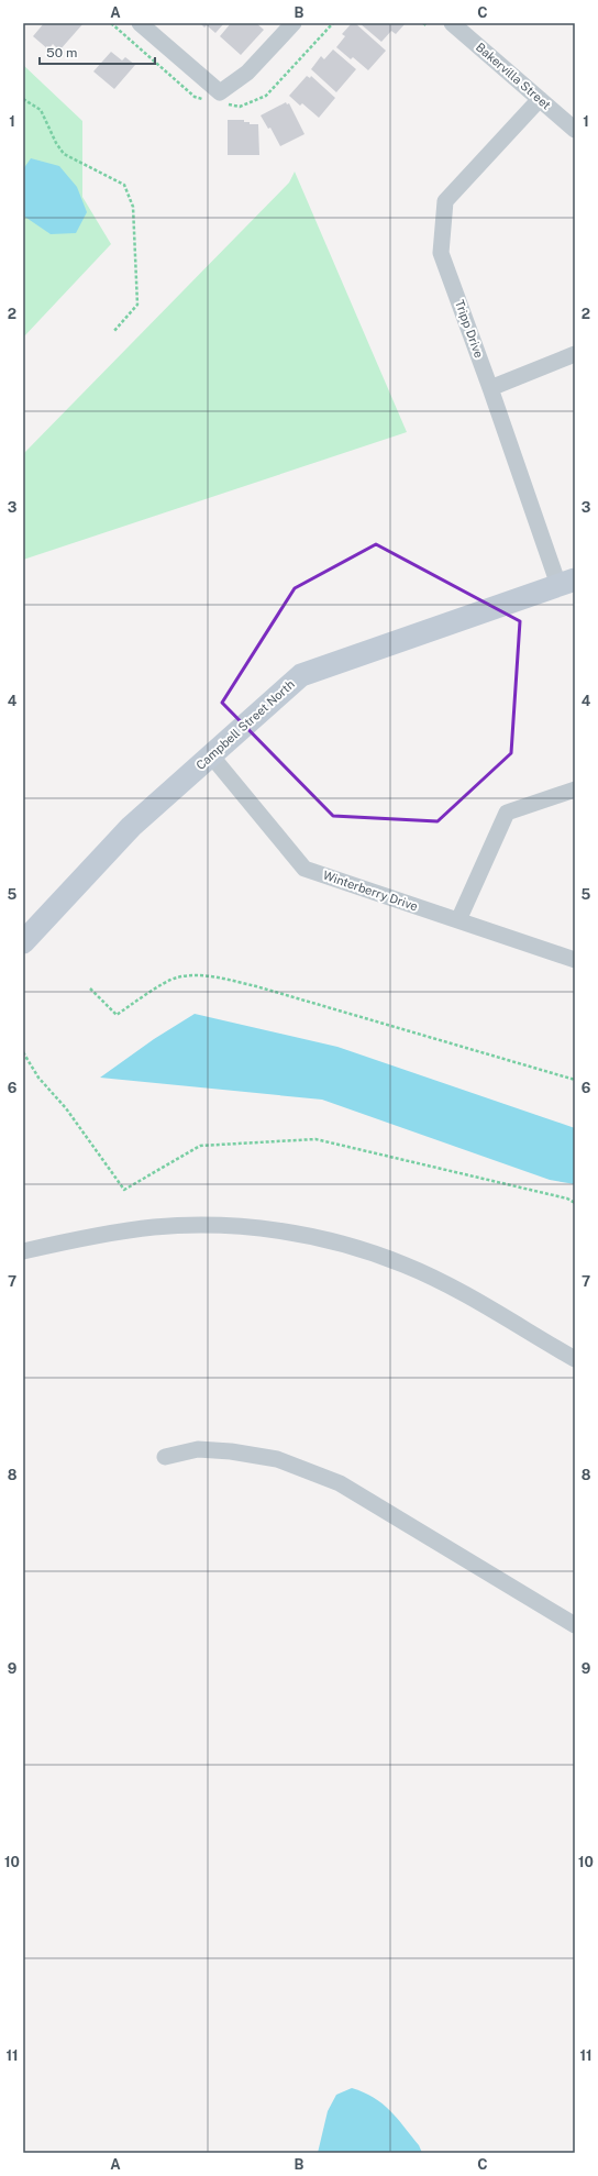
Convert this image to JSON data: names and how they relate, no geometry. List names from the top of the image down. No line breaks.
{"streets":{"street":["Bakervilla Street","Tripp Drive","Campbell Street North","Winterberry Drive"]},"crossings":[["Bakervilla Street","Tripp Drive"],["Tripp Drive","Campbell Street North"],["Campbell Street North","Winterberry Drive"]],"scale_bar":"50 m","grid":{"columns":["A","B","C"],"rows":["1","2","3","4","5","6","7","8","9","10","11"]}}
